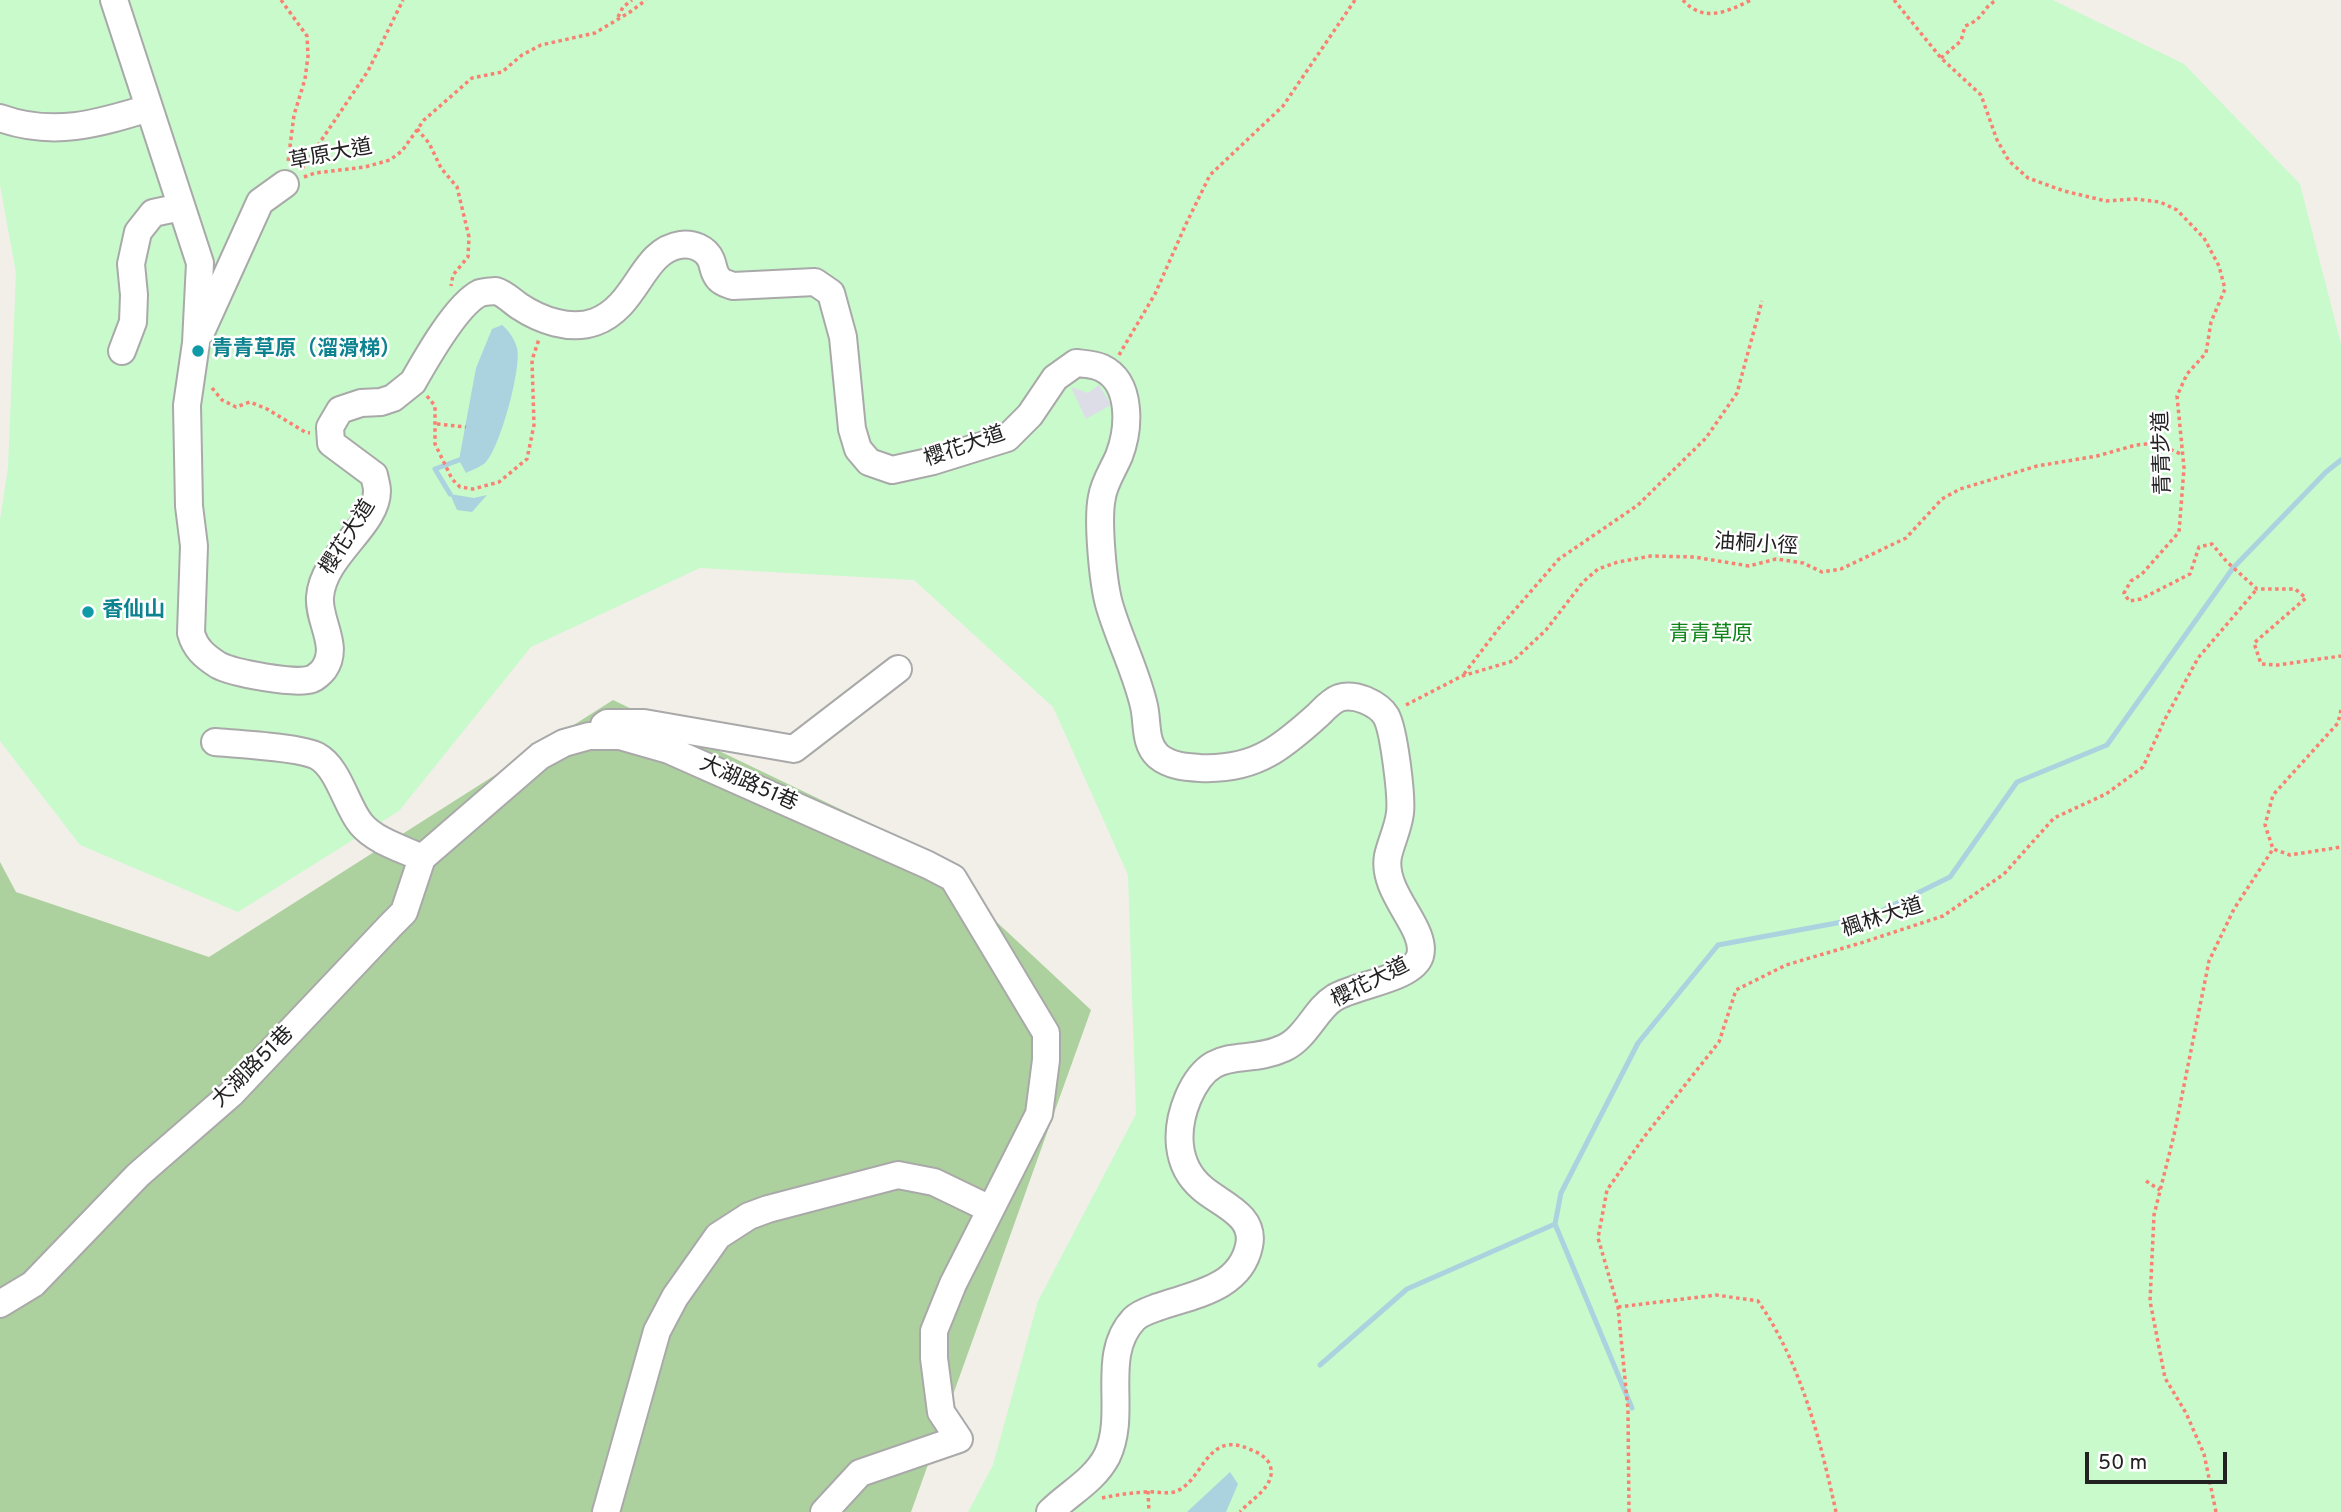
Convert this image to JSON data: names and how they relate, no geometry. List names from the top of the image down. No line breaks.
{"streets":{"street":["櫻花大道","大湖路51巷"],"path":["草原大道","青青步道","油桐小徑","楓林大道"]},"crossings":[["櫻花大道","油桐小徑"],["青青步道","油桐小徑"],["青青步道","楓林大道"]],"parks":["青青草原"],"places":["青青草原（溜滑梯）","香仙山"],"scale_bar":"50 m"}
